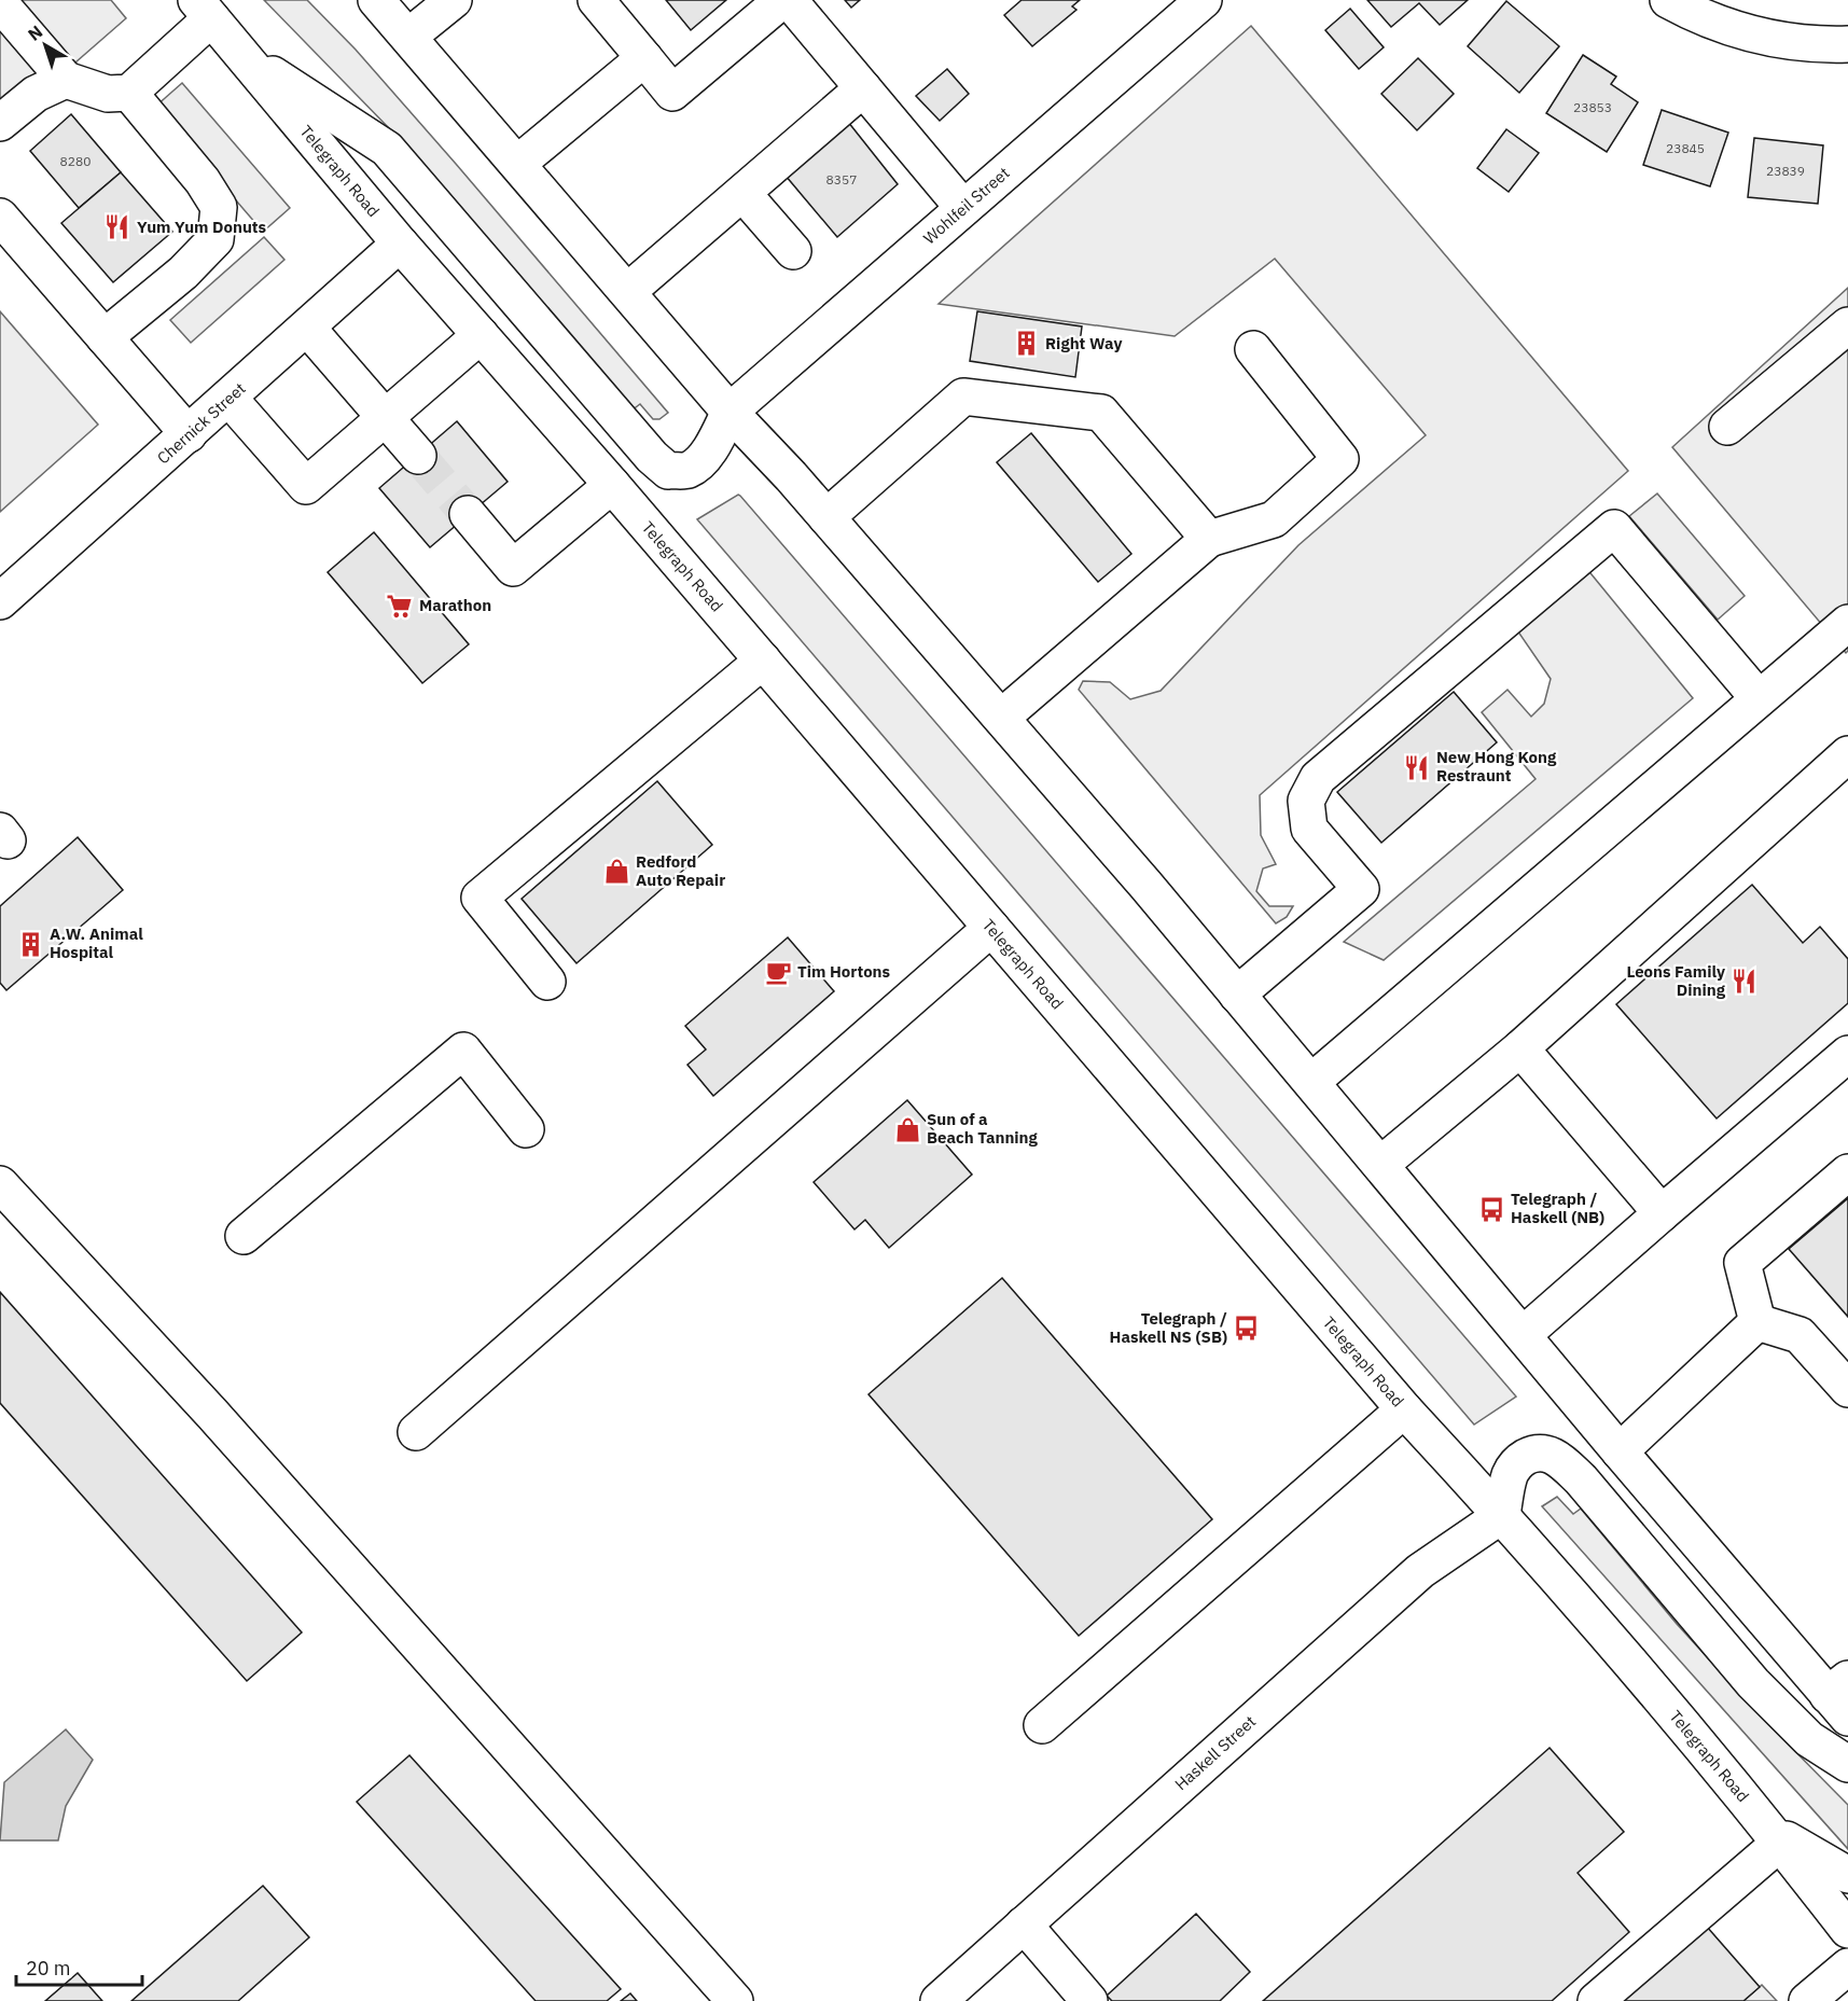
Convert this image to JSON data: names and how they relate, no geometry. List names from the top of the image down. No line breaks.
{"streets":{"main road":["Telegraph Road","Wohlfeil Street","Chernick Street","Haskell Street"]},"crossings":[["Telegraph Road","Chernick Street"],["Telegraph Road","Haskell Street"]],"places":{"restaurant":["Yum Yum Donuts","New Hong Kong Restraunt","Leons Family Dining"],"building":["Right Way","A.W. Animal Hospital"],"supermarket":["Marathon"],"shop":["Redford Auto Repair","Sun of a Beach Tanning"],"cafe":["Tim Hortons"],"bus stop":["Telegraph / Haskell (NB)","Telegraph / Haskell NS (SB)"]},"house_numbers":["23853","23845","8280","23839","8357"],"scale_bar":"20 m","north":"top left"}
